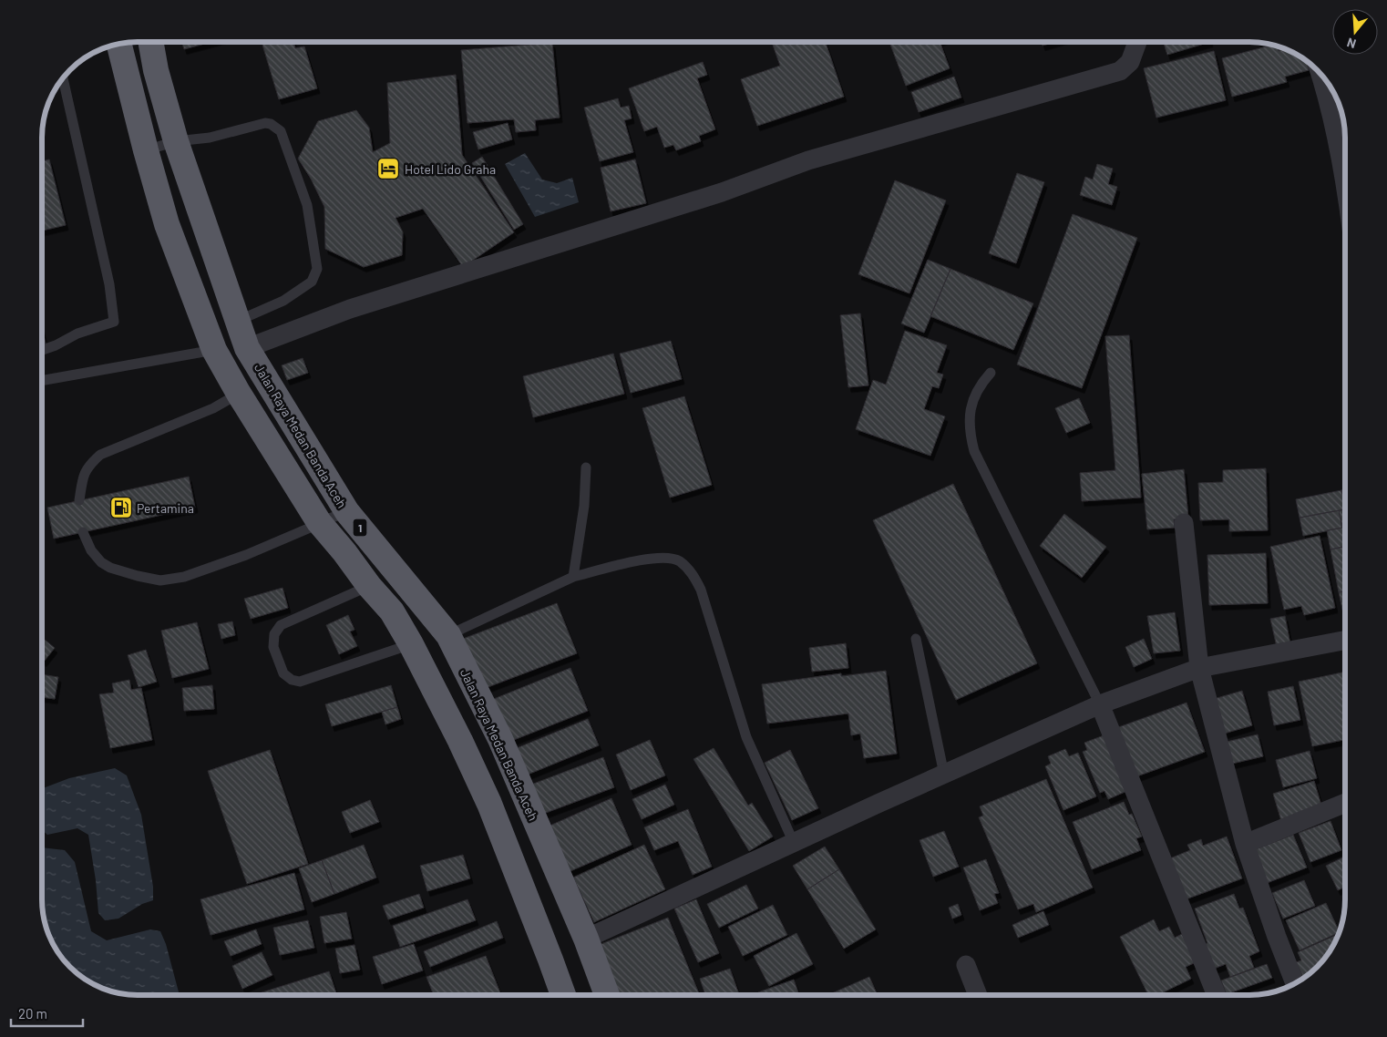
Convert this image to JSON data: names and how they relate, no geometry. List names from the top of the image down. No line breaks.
{"streets":{"highway":["Jalan Raya Medan Banda Aceh","1"]},"places":{"hotel":["Hotel Lido Graha"],"fuel station":["Pertamina"]},"scale_bar":"20 m","north":"bottom"}
